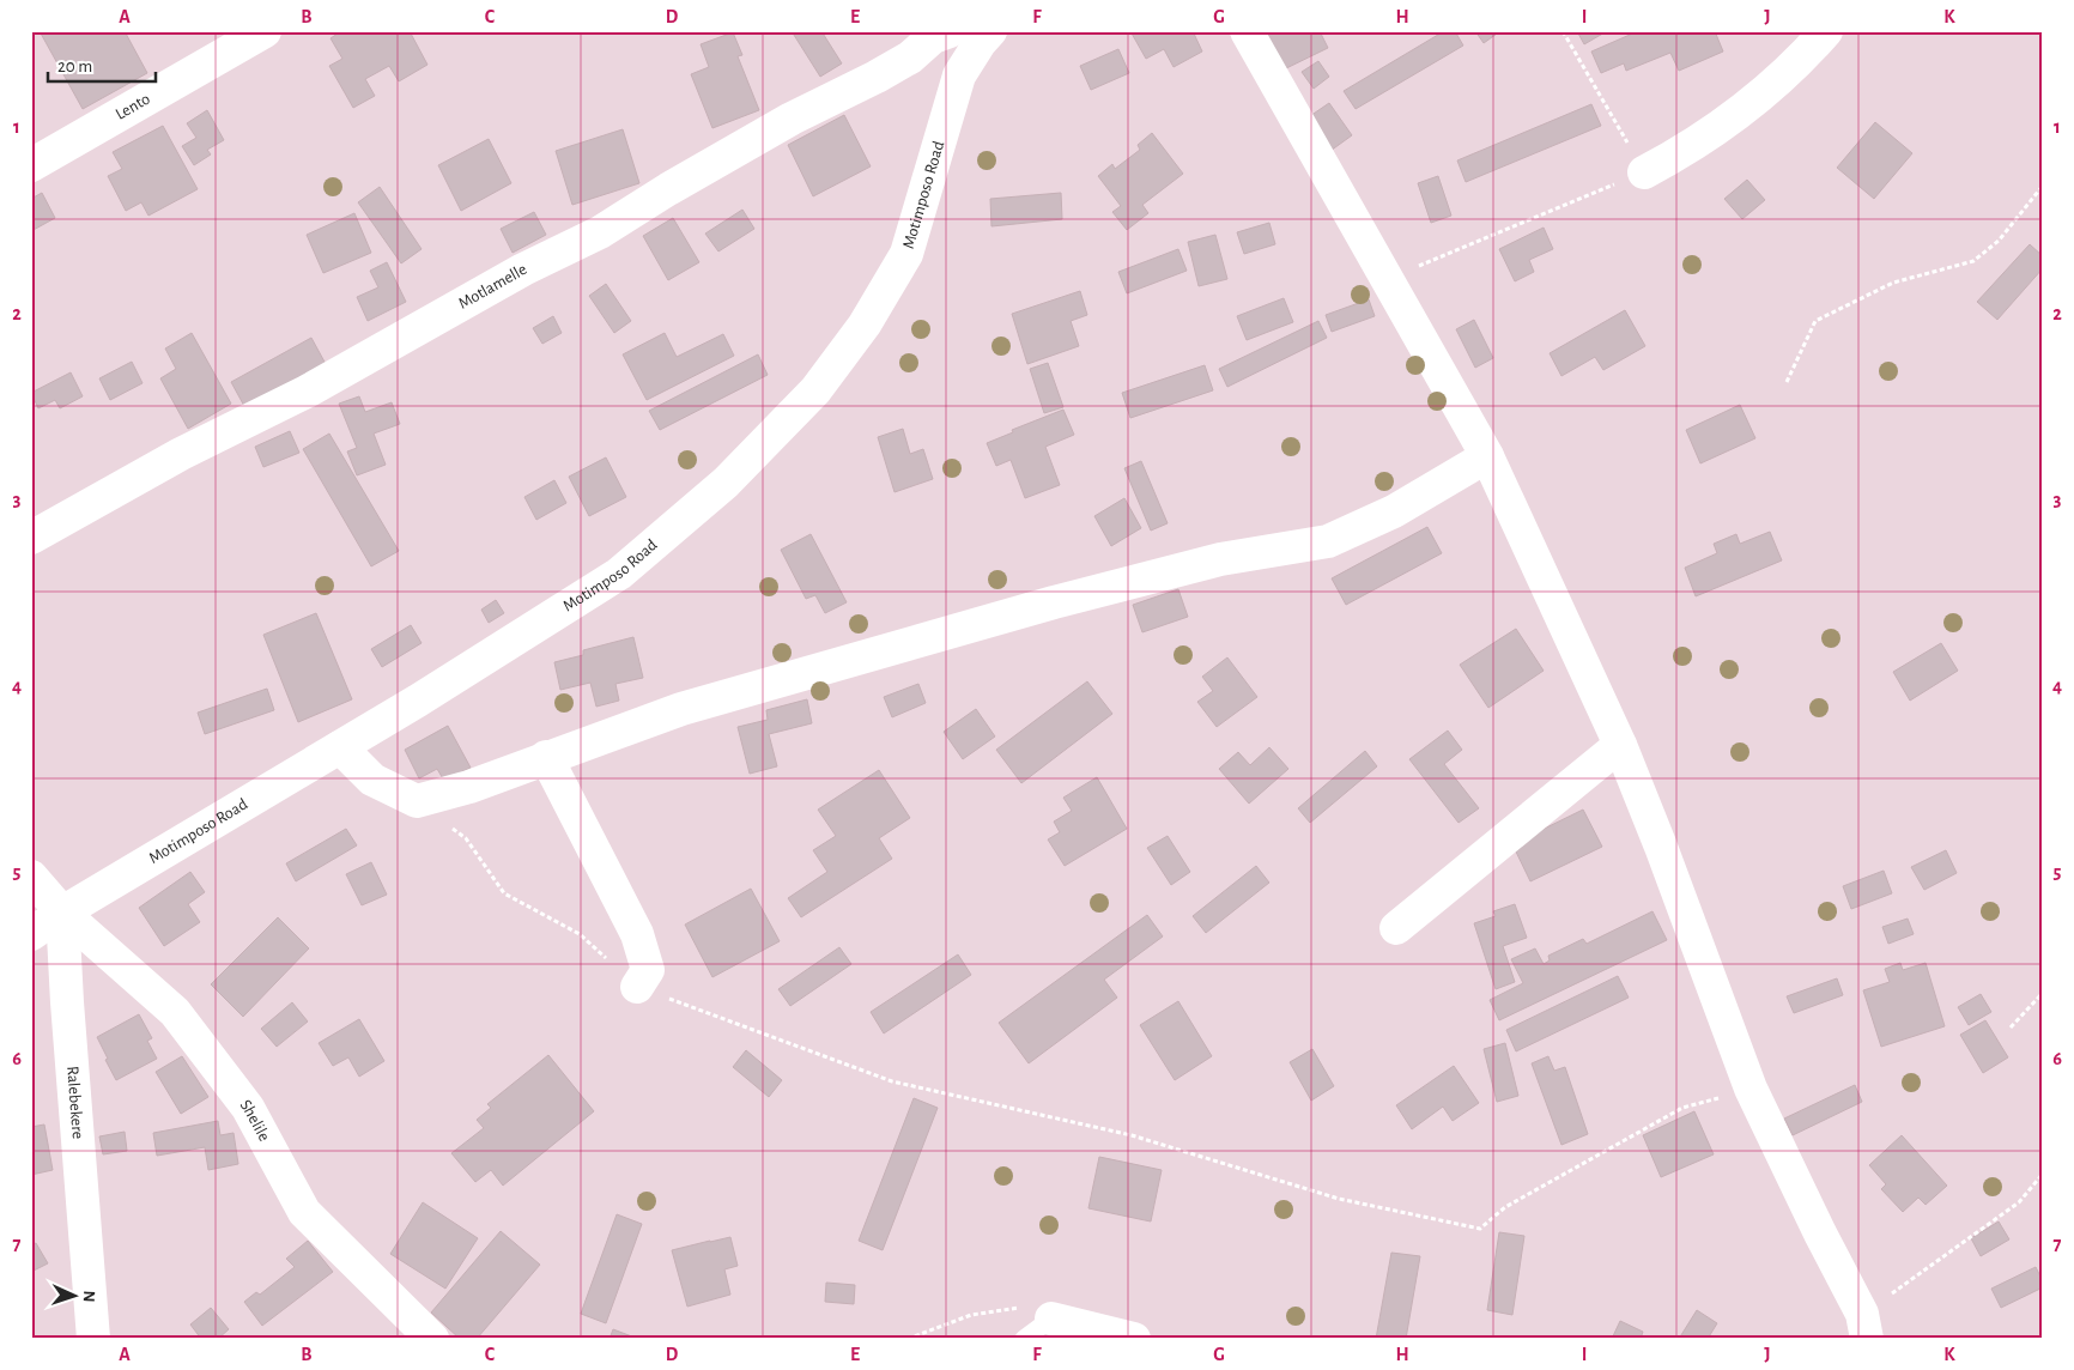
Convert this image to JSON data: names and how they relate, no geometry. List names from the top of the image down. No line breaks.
{"streets":{"street":["Lento","Motimposo Road","Motlamelle","Ralebekere","Shelile"]},"crossings":[["Motimposo Road","Ralebekere"],["Motimposo Road","Shelile"],["Ralebekere","Shelile"]],"scale_bar":"20 m","north":"right","grid":{"columns":["A","B","C","D","E","F","G","H","I","J","K"],"rows":["1","2","3","4","5","6","7"]}}
